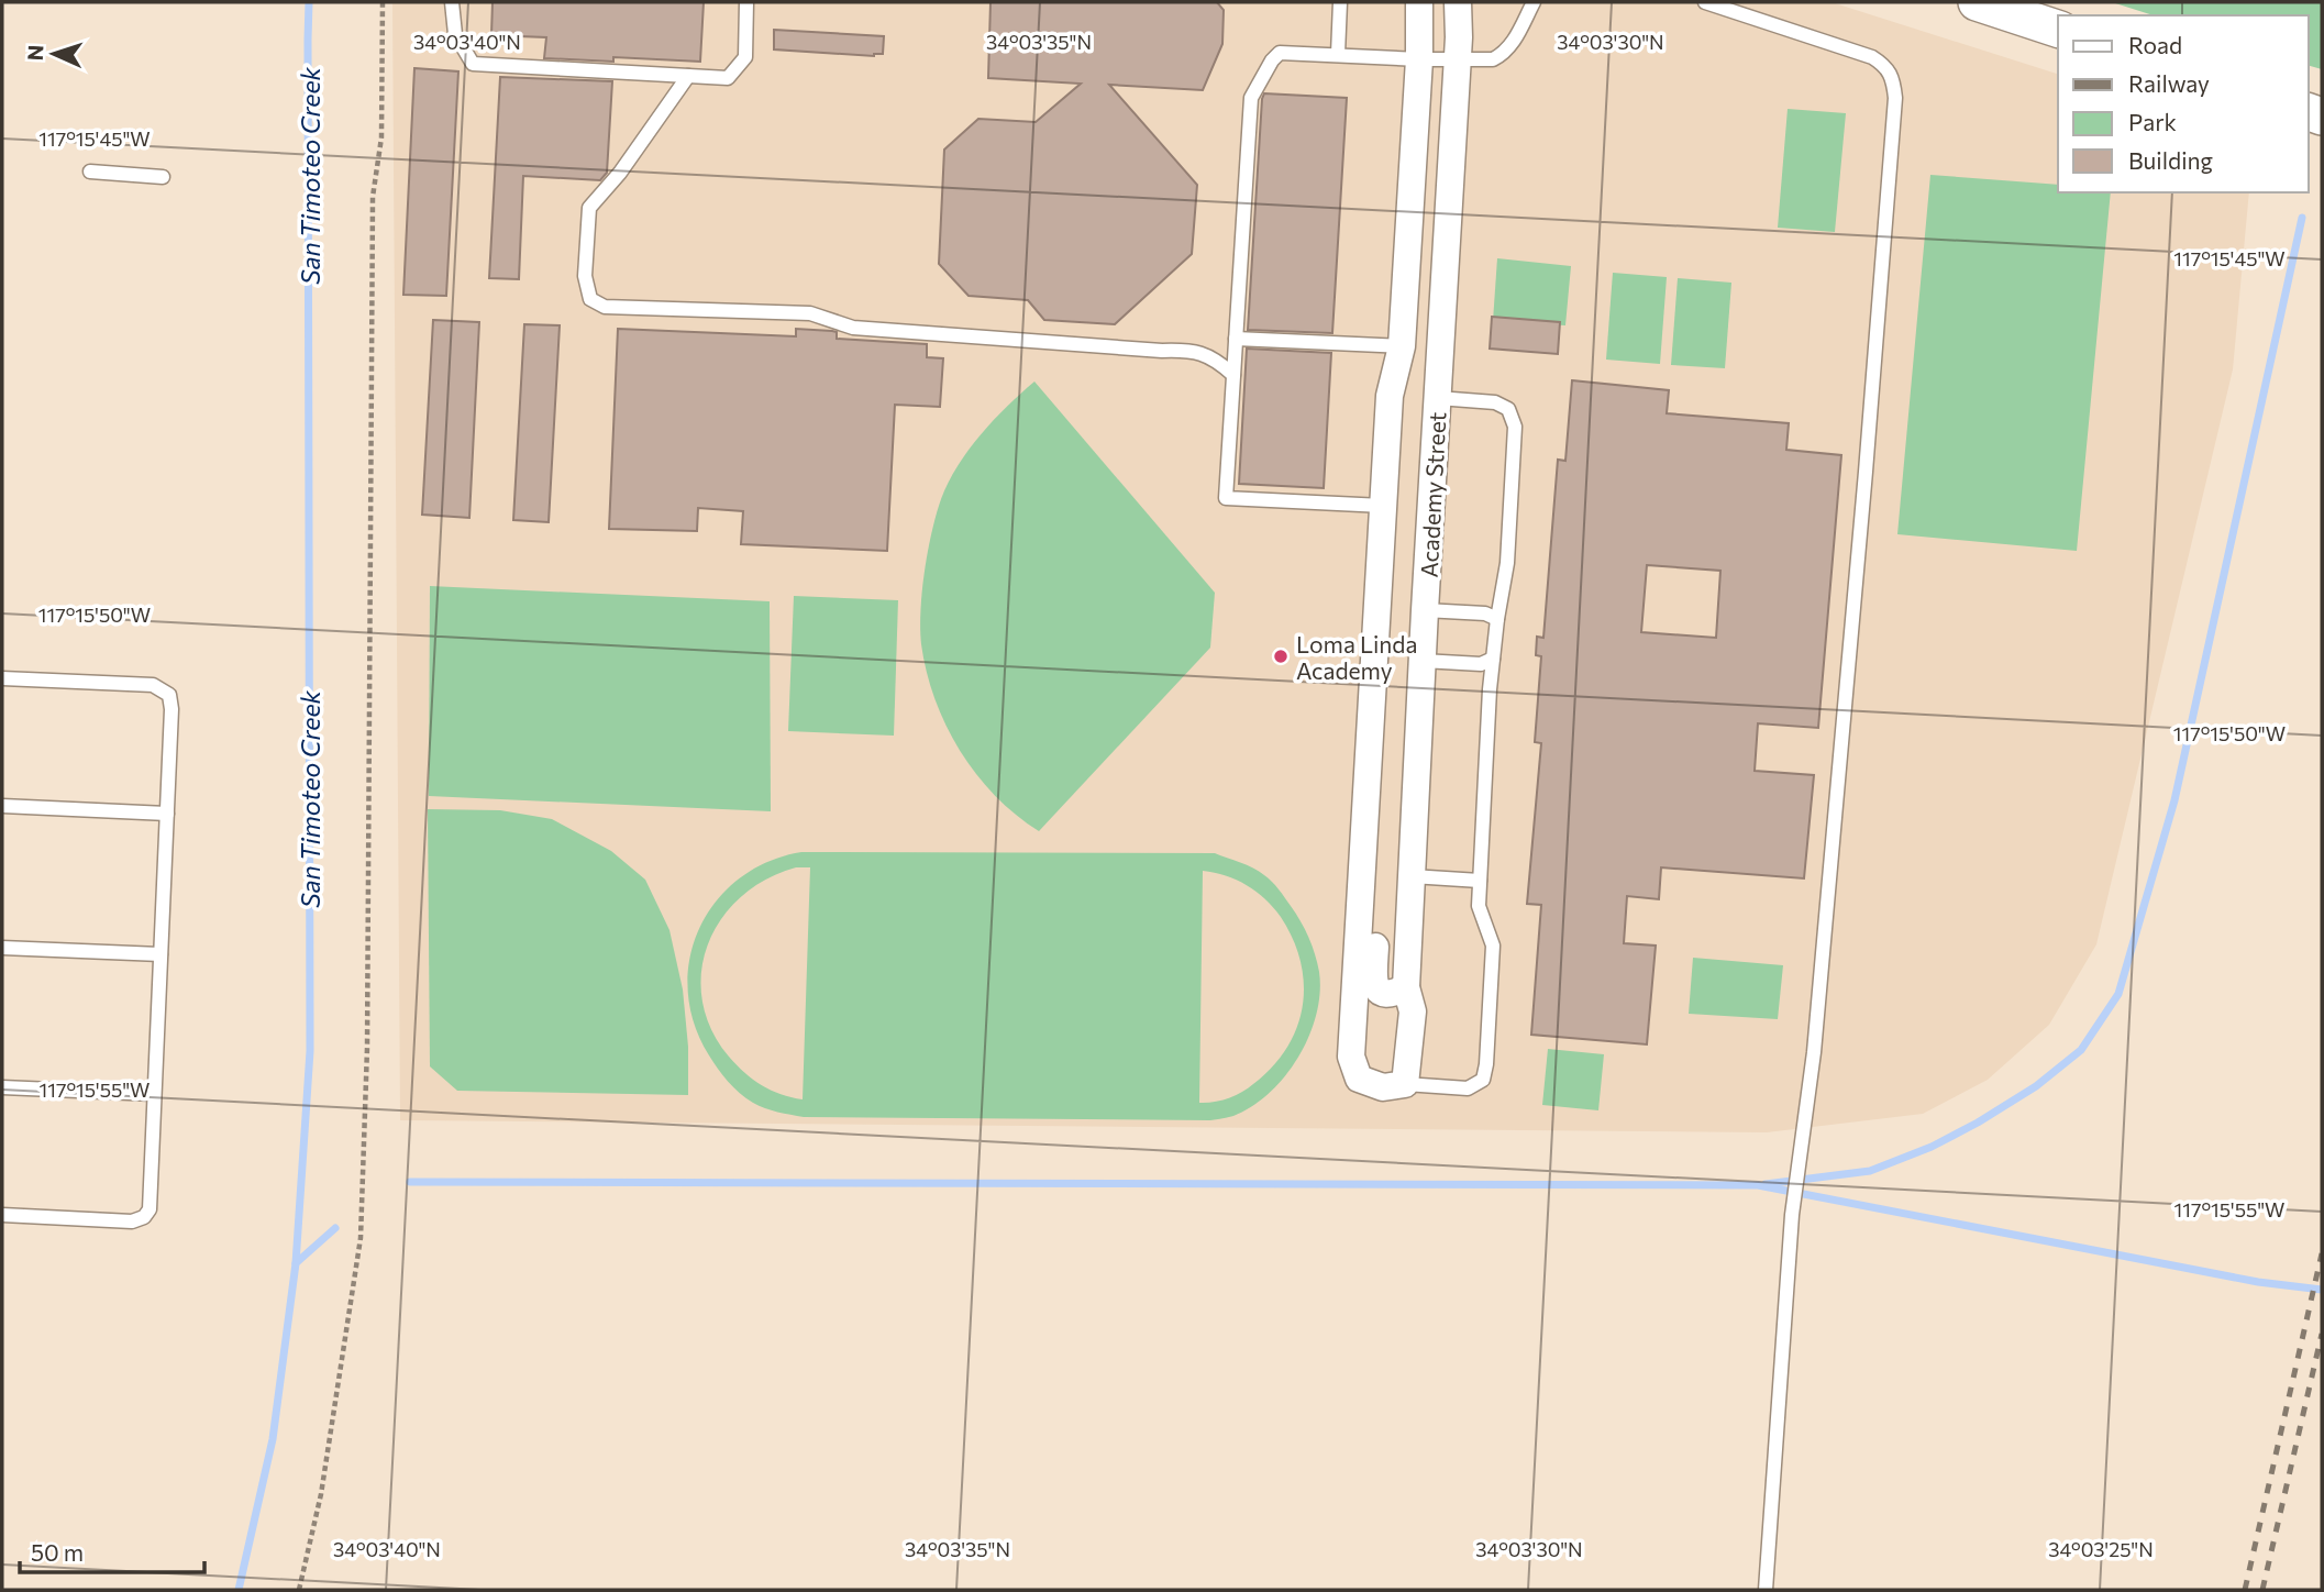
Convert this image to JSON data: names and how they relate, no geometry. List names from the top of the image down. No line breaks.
{"streets":{"street":["Academy Street"]},"water":["San Timoteo Creek"],"places":["Loma Linda Academy"],"legend":["Road","Railway","Park","Building"],"scale_bar":"50 m","north":"left","coordinates":["34°03'40\"N","34°03'35\"N","34°03'30\"N","117°15'45\"W","117°15'50\"W","117°15'55\"W","34°03'25\"N"]}
